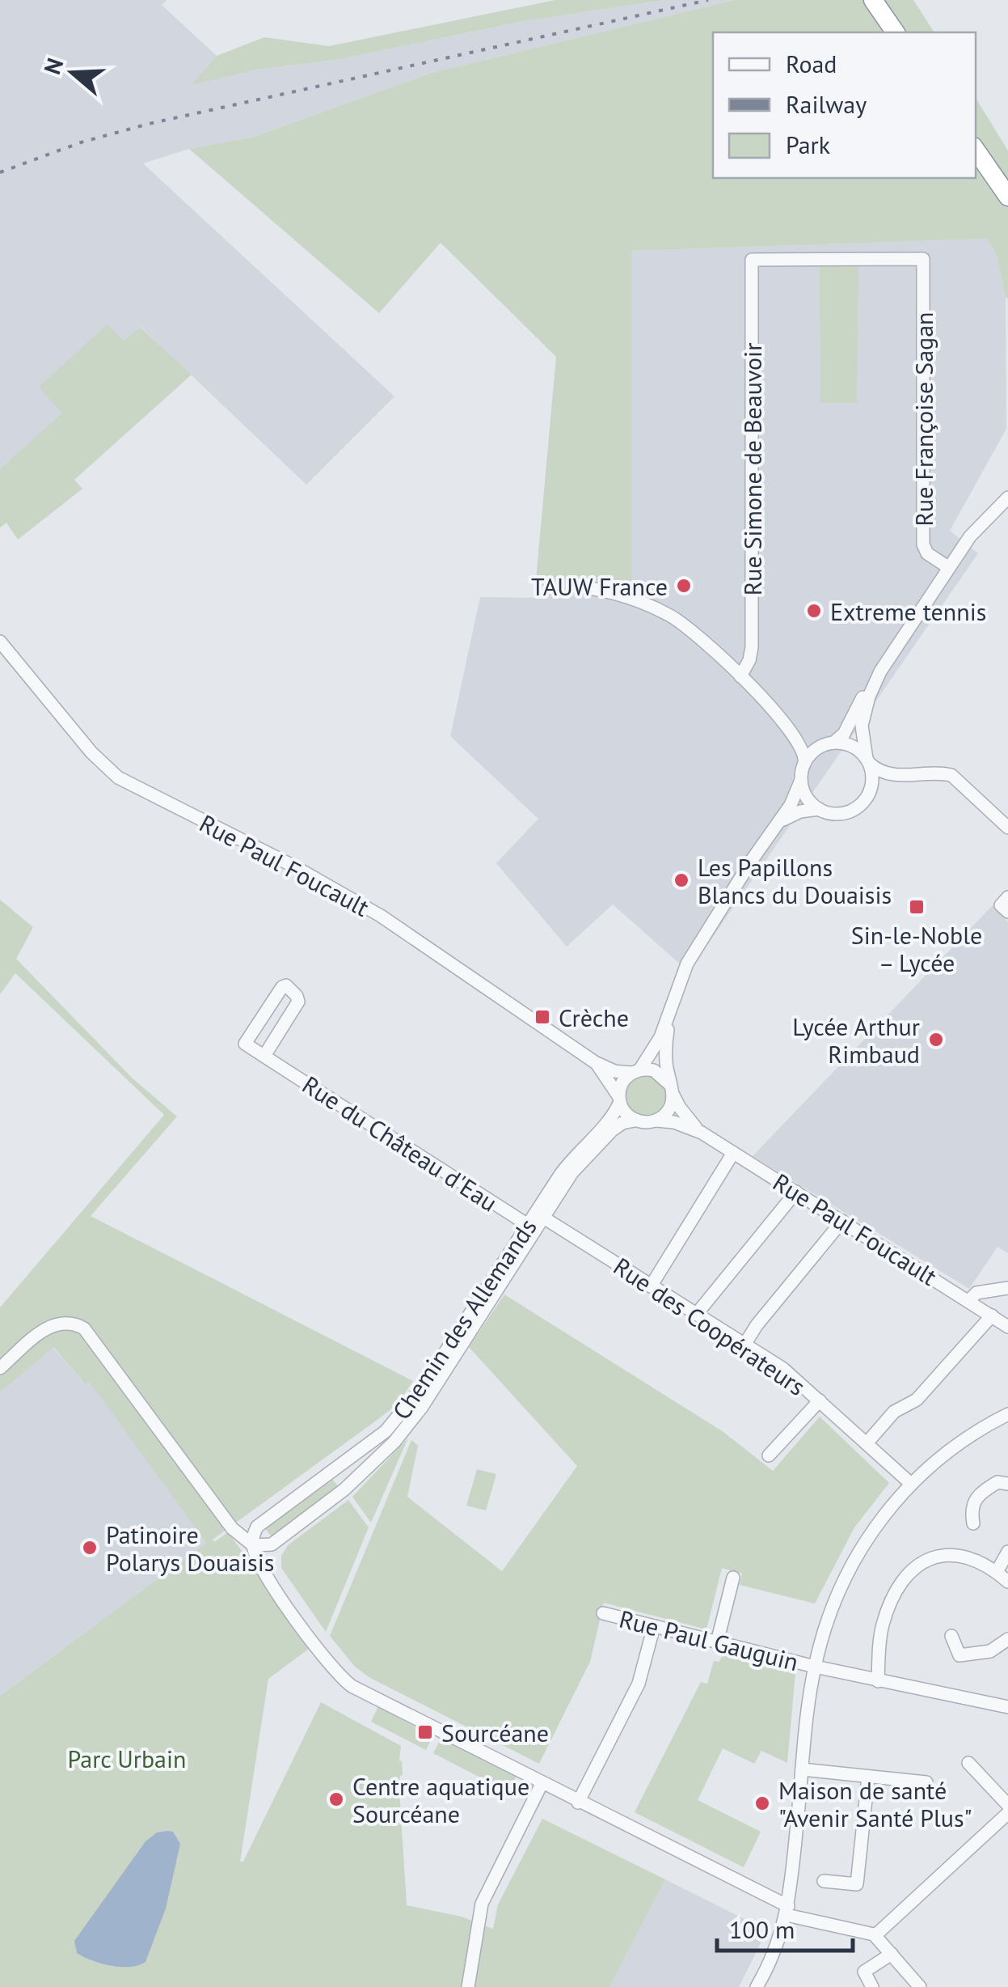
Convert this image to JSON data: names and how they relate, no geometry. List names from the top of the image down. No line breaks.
{"streets":{"street":["Rue Françoise Sagan","Rue Simone de Beauvoir","Rue Paul Foucault","Rue du Château d'Eau","Chemin des Allemands","Rue des Coopérateurs","Rue Paul Gauguin"]},"crossings":[["Rue Françoise Sagan","Rue Simone de Beauvoir"],["Rue Paul Foucault","Chemin des Allemands"],["Rue du Château d'Eau","Chemin des Allemands"],["Chemin des Allemands","Rue des Coopérateurs"]],"parks":["Parc Urbain"],"places":{"other":["TAUW France","Extreme tennis","Les Papillons Blancs du Douaisis","Lycée Arthur Rimbaud","Patinoire Polarys Douaisis","Centre aquatique Sourcéane","Maison de santé \"Avenir Santé Plus\""],"transit":["Sin-le-Noble – Lycée","Crèche","Sourcéane"]},"legend":["Road","Railway","Park"],"scale_bar":"100 m","north":"left"}
